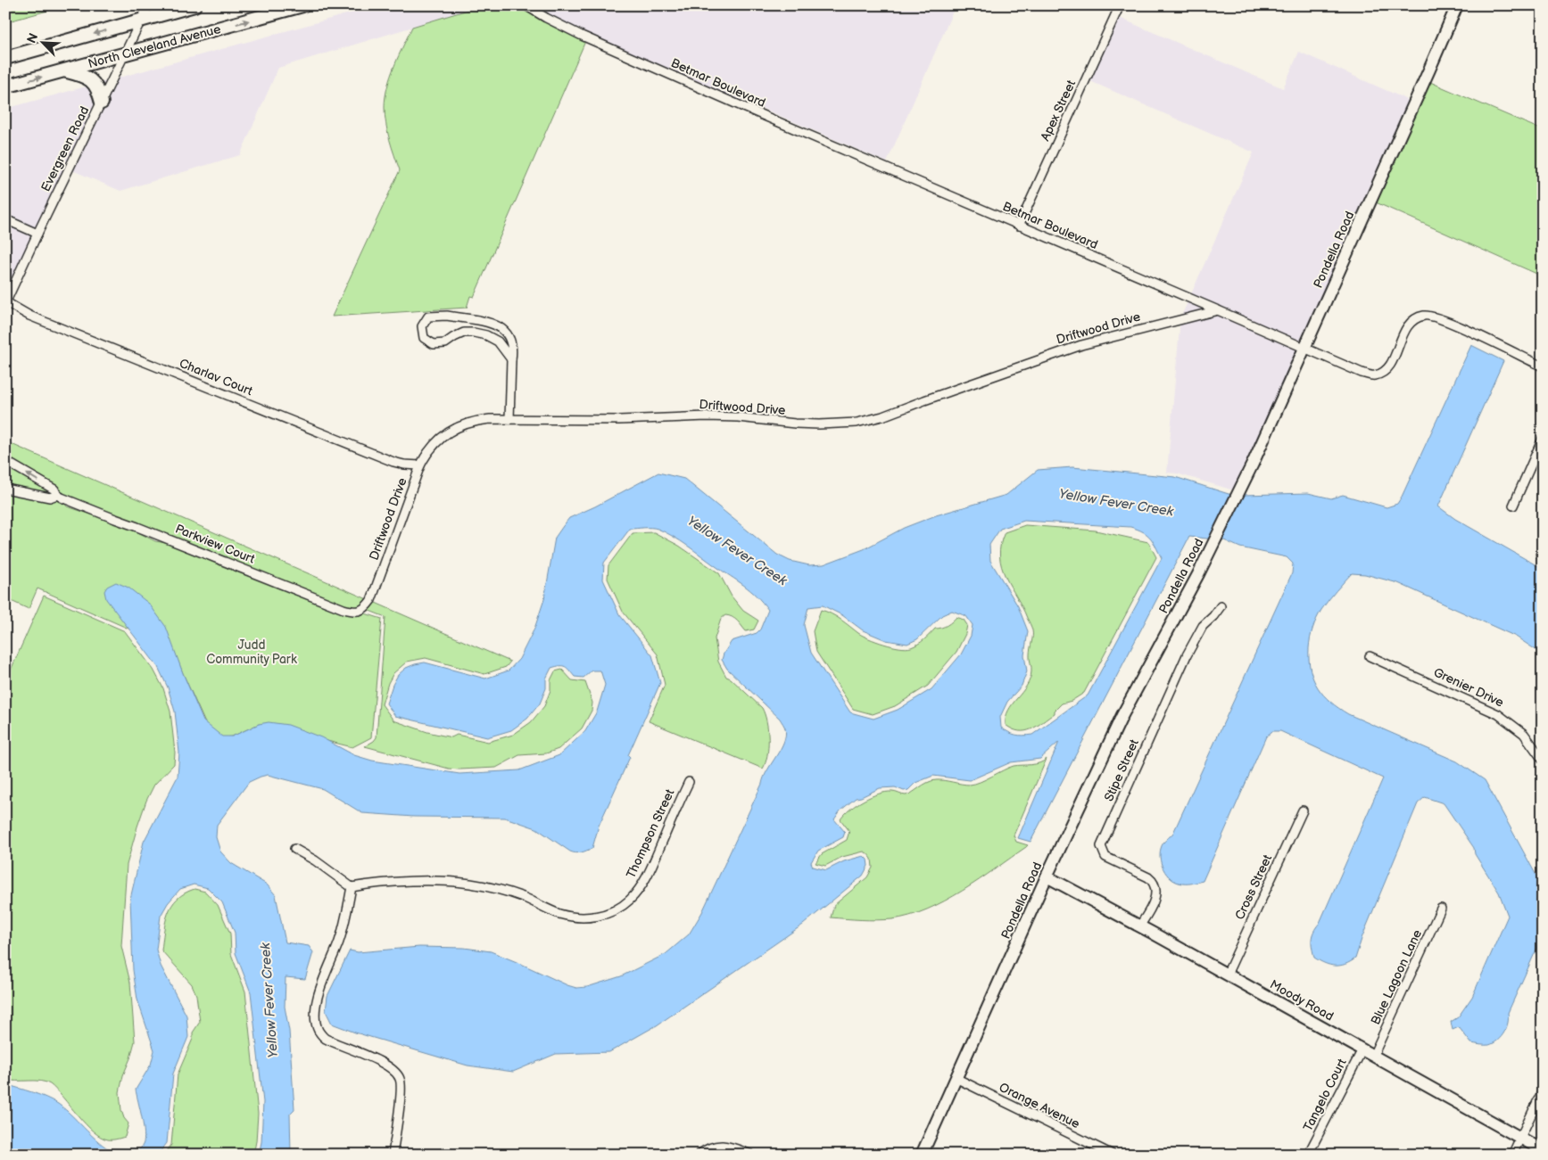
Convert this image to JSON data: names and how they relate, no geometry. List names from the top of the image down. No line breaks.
{"streets":{"main road":["North Cleveland Avenue","Pondella Road","Moody Road"],"street":["Betmar Boulevard","Apex Street","Evergreen Road","Driftwood Drive","Charlav Court","Parkview Court","Grenier Drive","Stipe Street","Thompson Street","Cross Street","Blue Lagoon Lane","Tangelo Court","Orange Avenue"]},"crossings":[["North Cleveland Avenue","Evergreen Road"],["Betmar Boulevard","Apex Street"],["Betmar Boulevard","Pondella Road"],["Betmar Boulevard","Driftwood Drive"],["Evergreen Road","Charlav Court"],["Pondella Road","Moody Road"],["Pondella Road","Orange Avenue"],["Driftwood Drive","Charlav Court"],["Driftwood Drive","Parkview Court"],["Stipe Street","Moody Road"],["Cross Street","Moody Road"],["Blue Lagoon Lane","Moody Road"],["Moody Road","Tangelo Court"]],"water":["Yellow Fever Creek"],"parks":["Judd Community Park"],"north":"top left"}
